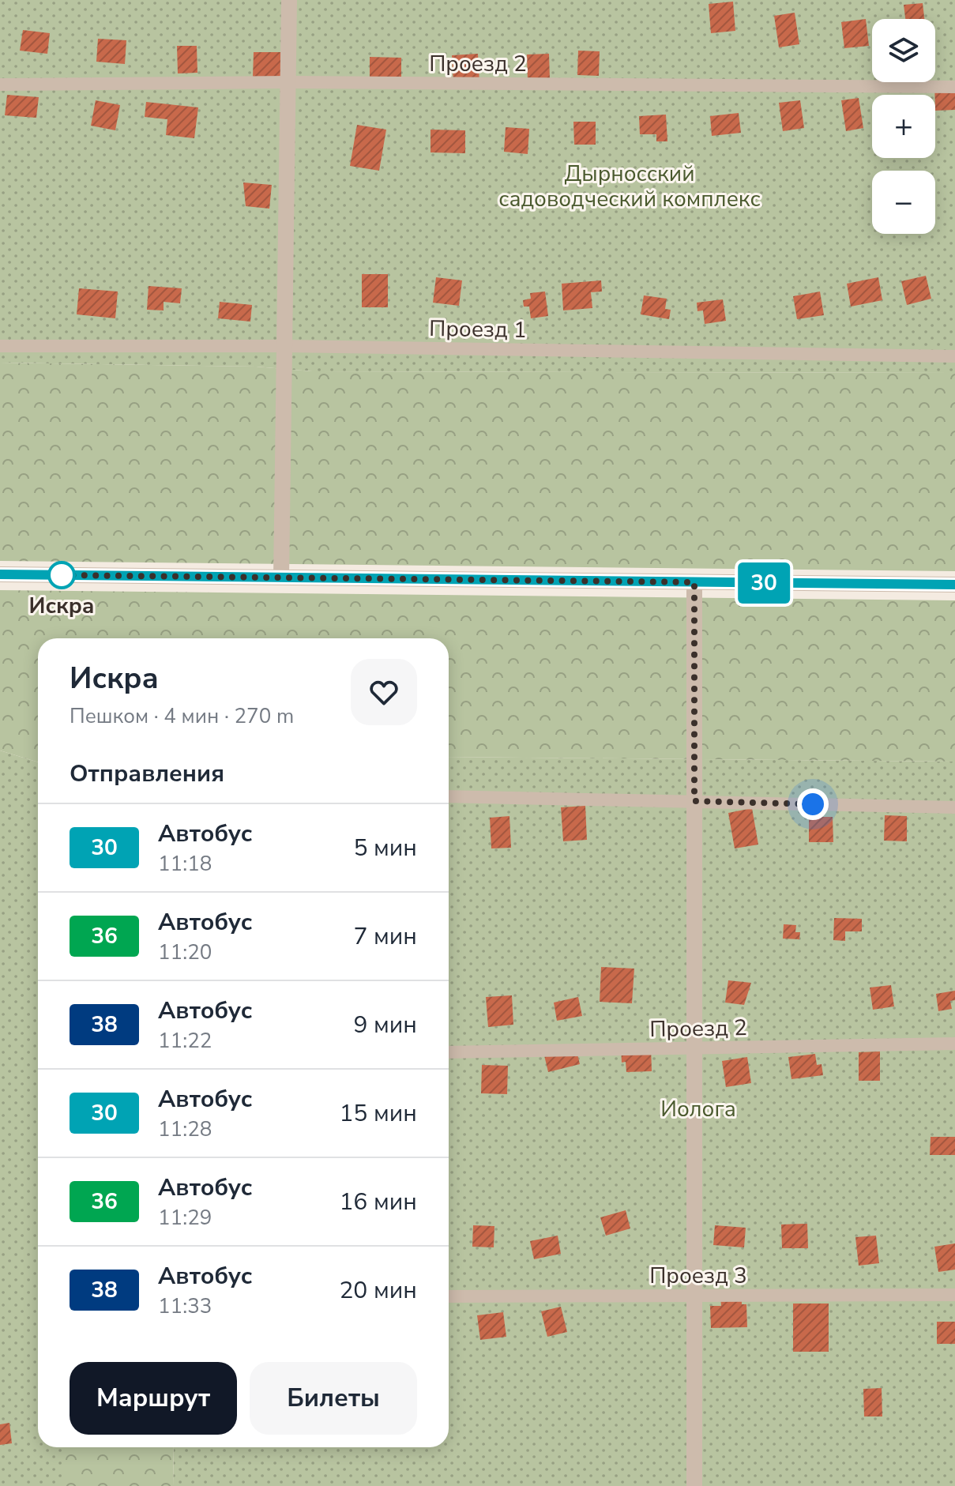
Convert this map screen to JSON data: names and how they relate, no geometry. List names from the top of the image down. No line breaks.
{"streets":{"lane":["Проезд 2","Проезд 1","Проезд 3"]},"parks":["Дырносский садоводческий комплекс","Иолога"],"places":["Искра"],"lines":["bus line 30"],"page":{"on_map":"30","map_buttons":["+","−"],"heading":[["Искра","Пешком · 4 мин · 270 m"],"Отправления"],"list":[{"mark":"30","name":"Автобус","note":"11:18","value":"5 мин"},{"mark":"36","name":"Автобус","note":"11:20","value":"7 мин"},{"mark":"38","name":"Автобус","note":"11:22","value":"9 мин"},{"mark":"30","name":"Автобус","note":"11:28","value":"15 мин"},{"mark":"36","name":"Автобус","note":"11:29","value":"16 мин"},{"mark":"38","name":"Автобус","note":"11:33","value":"20 мин"}],"buttons":["Маршрут","Билеты"]}}
